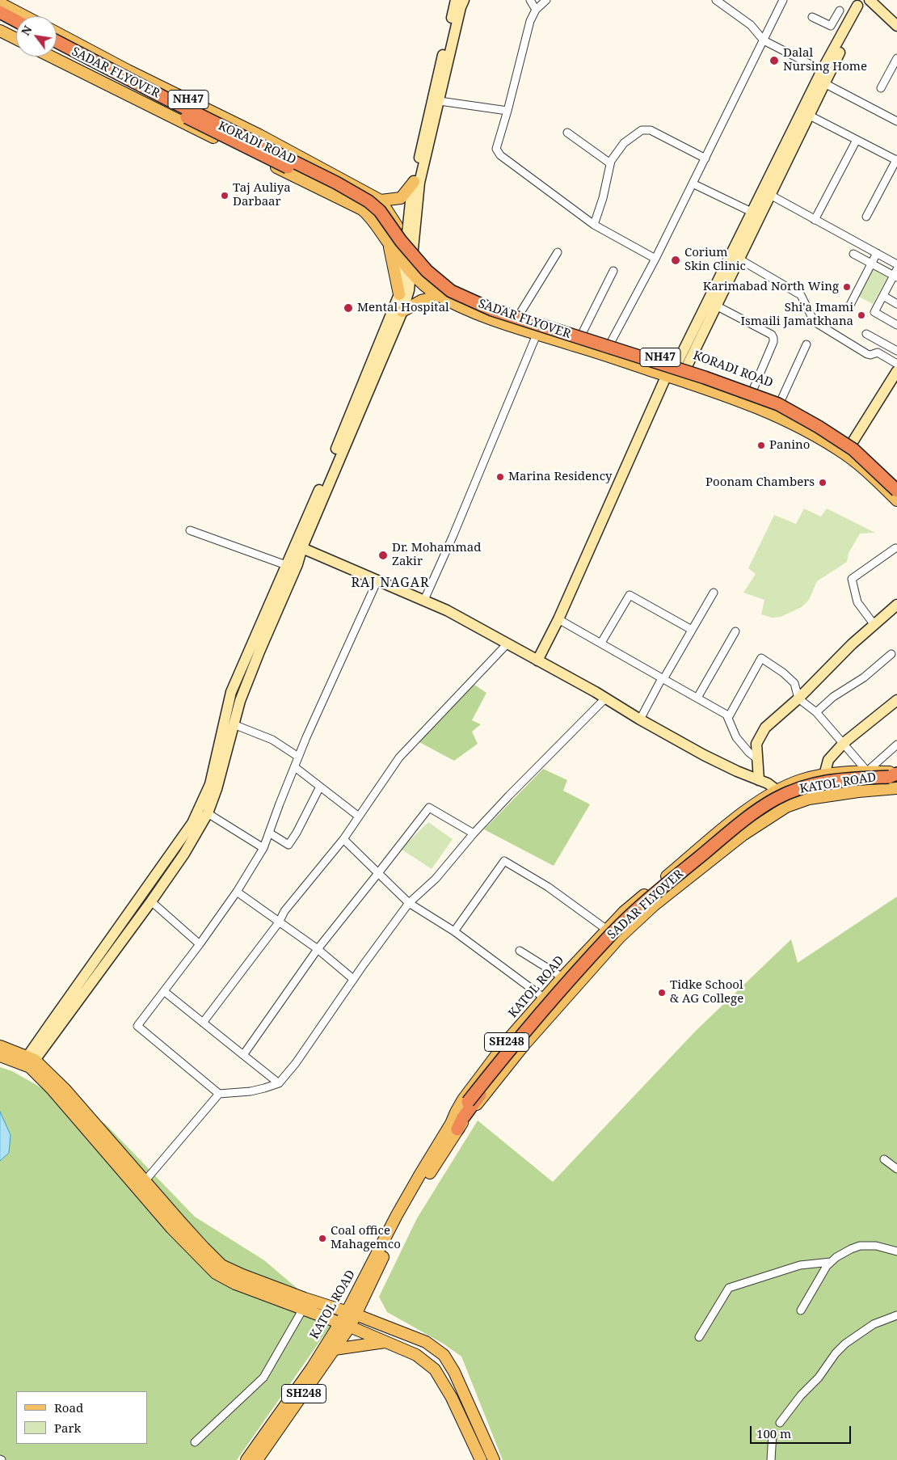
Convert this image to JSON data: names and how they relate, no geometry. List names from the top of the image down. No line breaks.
{"streets":{"highway":["SADAR FLYOVER","NH47"],"main road":["KORADI ROAD","KATOL ROAD","SH248"]},"crossings":[["SADAR FLYOVER","KATOL ROAD"],["NH47","KORADI ROAD"]],"districts":["RAJ NAGAR"],"places":["Dalal Nursing Home","Taj Auliya Darbaar","Corium Skin Clinic","Karimabad North Wing","Mental Hospital","Shi'a Imami Ismaili Jamatkhana","Panino","Marina Residency","Poonam Chambers","Dr. Mohammad Zakir","Tidke School & AG College","Coal office Mahagemco"],"legend":["Road","Park"],"scale_bar":"100 m","north":"top left"}
